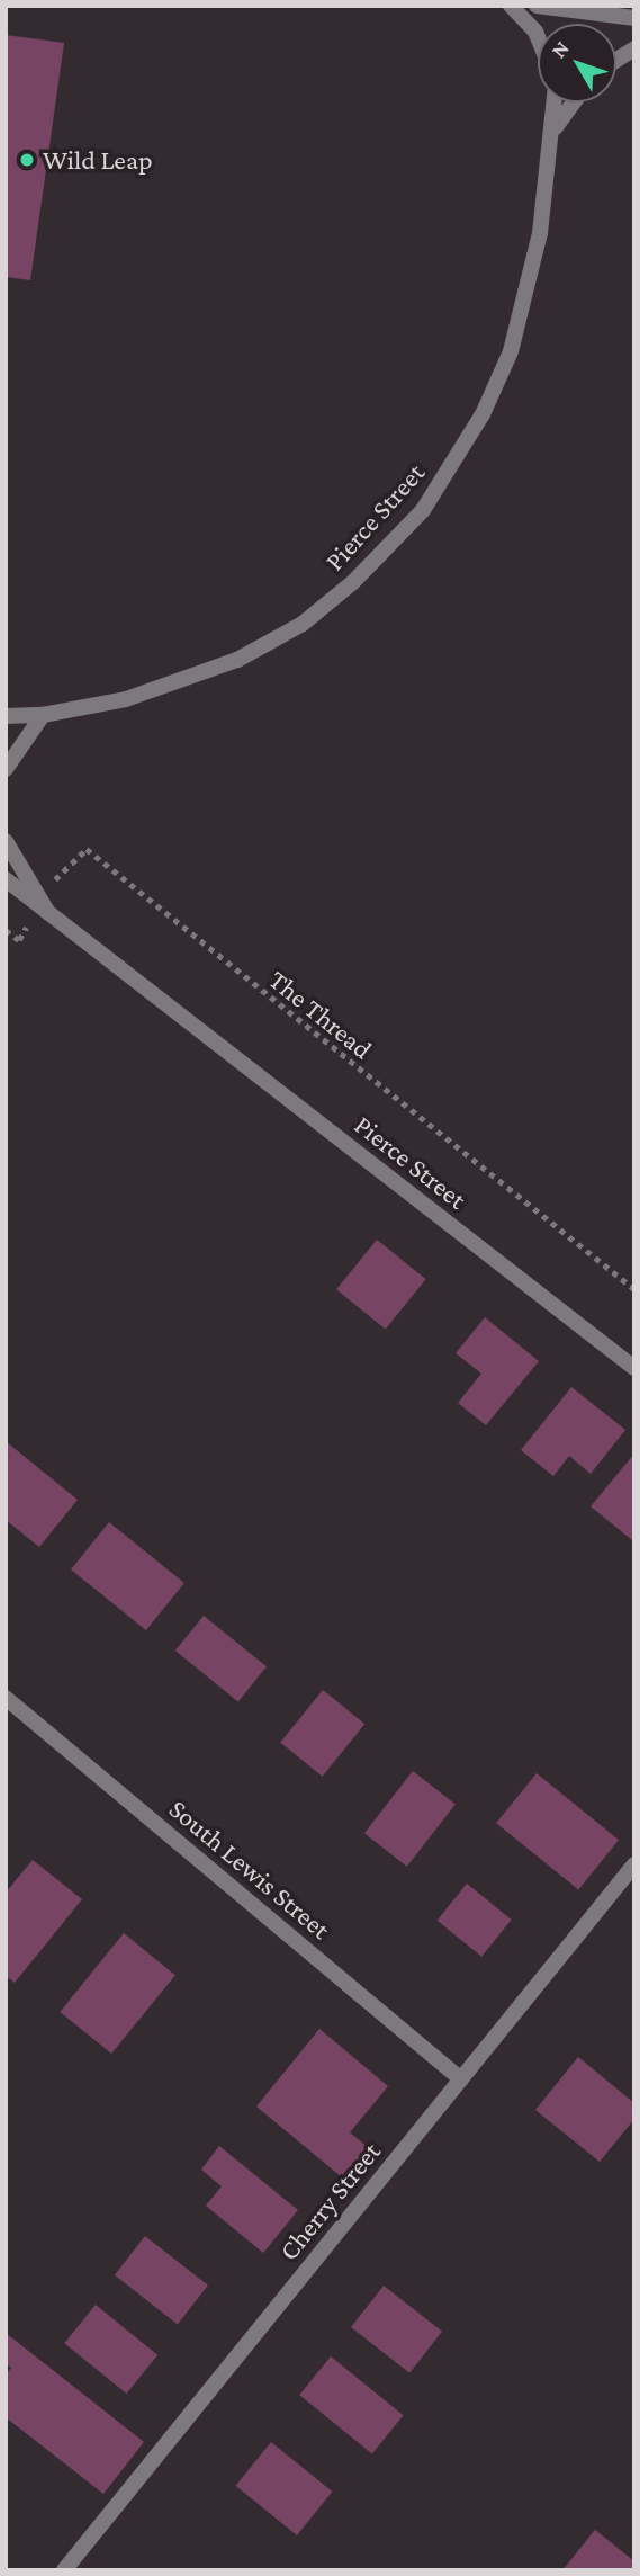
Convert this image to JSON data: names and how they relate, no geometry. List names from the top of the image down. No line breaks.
{"streets":{"street":["Pierce Street","South Lewis Street","Cherry Street"],"path":["The Thread"]},"crossings":[["Pierce Street","The Thread"],["South Lewis Street","Cherry Street"]],"places":["Wild Leap"],"north":"top left"}
